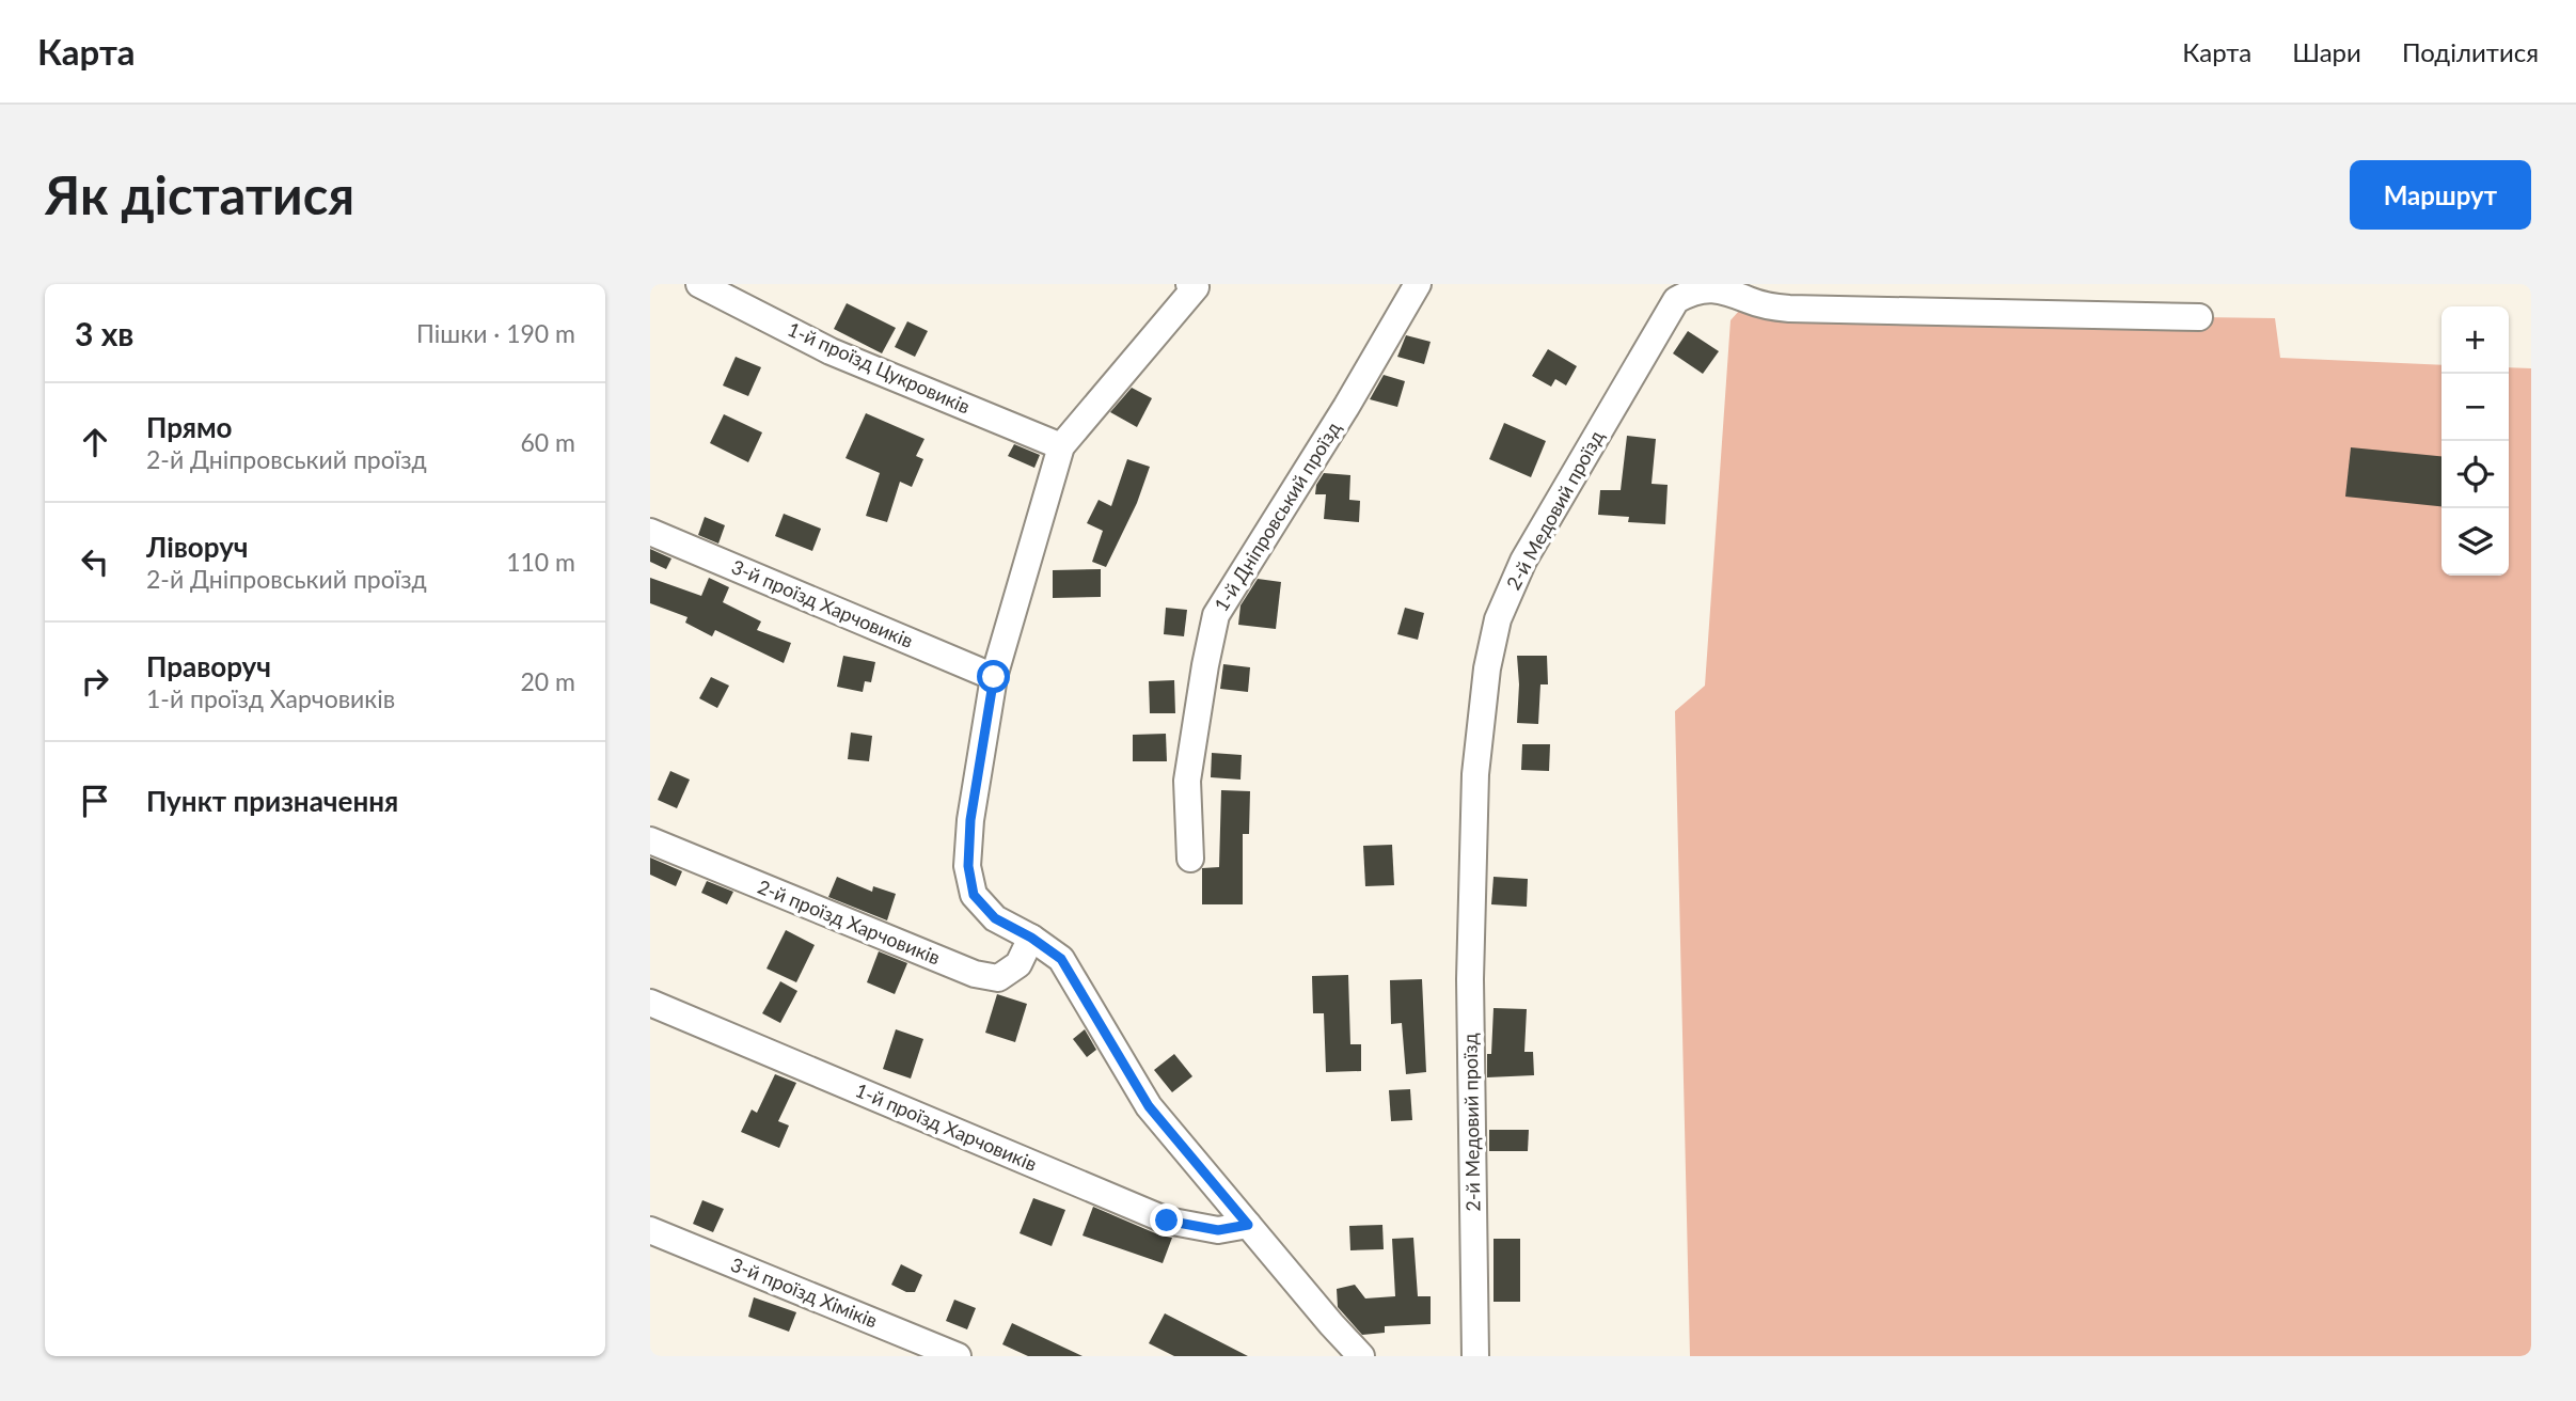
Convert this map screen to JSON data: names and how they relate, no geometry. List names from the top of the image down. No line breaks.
{"streets":{"street":["1-й проїзд Цукровиків","2-й Медовий проїзд","1-й Дніпровський проїзд","3-й проїзд Харчовиків","2-й проїзд Харчовиків","1-й проїзд Харчовиків","3-й проїзд Хіміків"]},"page":{"header":"Карта","nav":["Карта","Шари","Поділитися"],"buttons":"Маршрут","title":"Як дістатися","heading":["3 хв","Пішки · 190 m"],"map_buttons":["+","−"],"list":[["Прямо","2-й Дніпровський проїзд","60 m"],["Ліворуч","2-й Дніпровський проїзд","110 m"],["Праворуч","1-й проїзд Харчовиків","20 m"],"Пункт призначення"]}}
